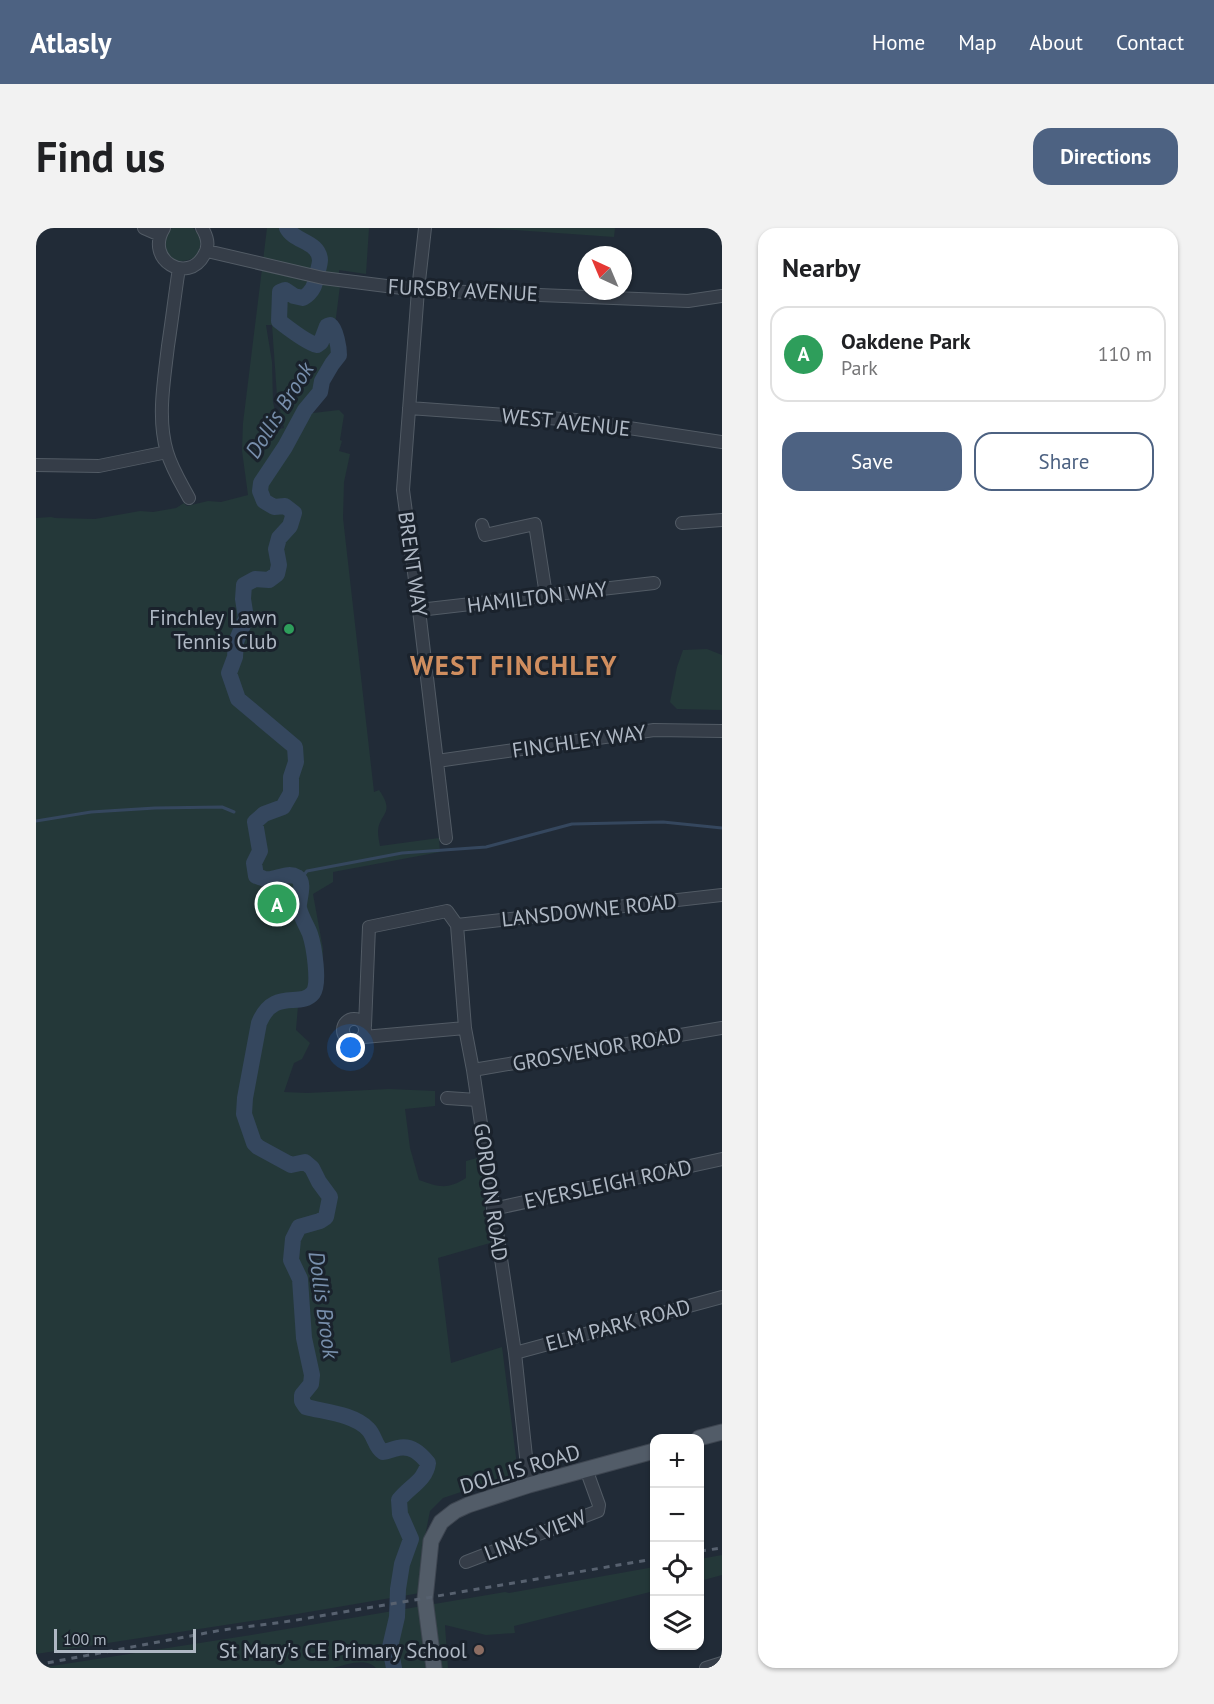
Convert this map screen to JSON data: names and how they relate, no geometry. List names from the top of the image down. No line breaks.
{"streets":{"main road":["DOLLIS ROAD"],"street":["FURSBY AVENUE","WEST AVENUE","BRENT WAY","HAMILTON WAY","FINCHLEY WAY","LANSDOWNE ROAD","GROSVENOR ROAD","EVERSLEIGH ROAD","GORDON ROAD","ELM PARK ROAD","LINKS VIEW"]},"crossings":[["FURSBY AVENUE","BRENT WAY"],["WEST AVENUE","BRENT WAY"],["BRENT WAY","HAMILTON WAY"],["BRENT WAY","FINCHLEY WAY"],["LANSDOWNE ROAD","GORDON ROAD"],["GROSVENOR ROAD","GORDON ROAD"],["EVERSLEIGH ROAD","GORDON ROAD"],["GORDON ROAD","ELM PARK ROAD"],["GORDON ROAD","DOLLIS ROAD"],["DOLLIS ROAD","LINKS VIEW"]],"districts":["WEST FINCHLEY"],"water":["Dollis Brook"],"places":["Finchley Lawn Tennis Club","St Mary's CE Primary School"],"scale_bar":"100 m","north":"top left","page":{"header":"Atlasly","nav":["Home","Map","About","Contact"],"buttons":["Directions",["Save","Share"]],"title":"Find us","heading":"Nearby","list":[{"mark":"A","name":"Oakdene Park","note":"Park","value":"110 m"}],"pins":"A","map_buttons":["+","−"],"scale":"100 m"}}
